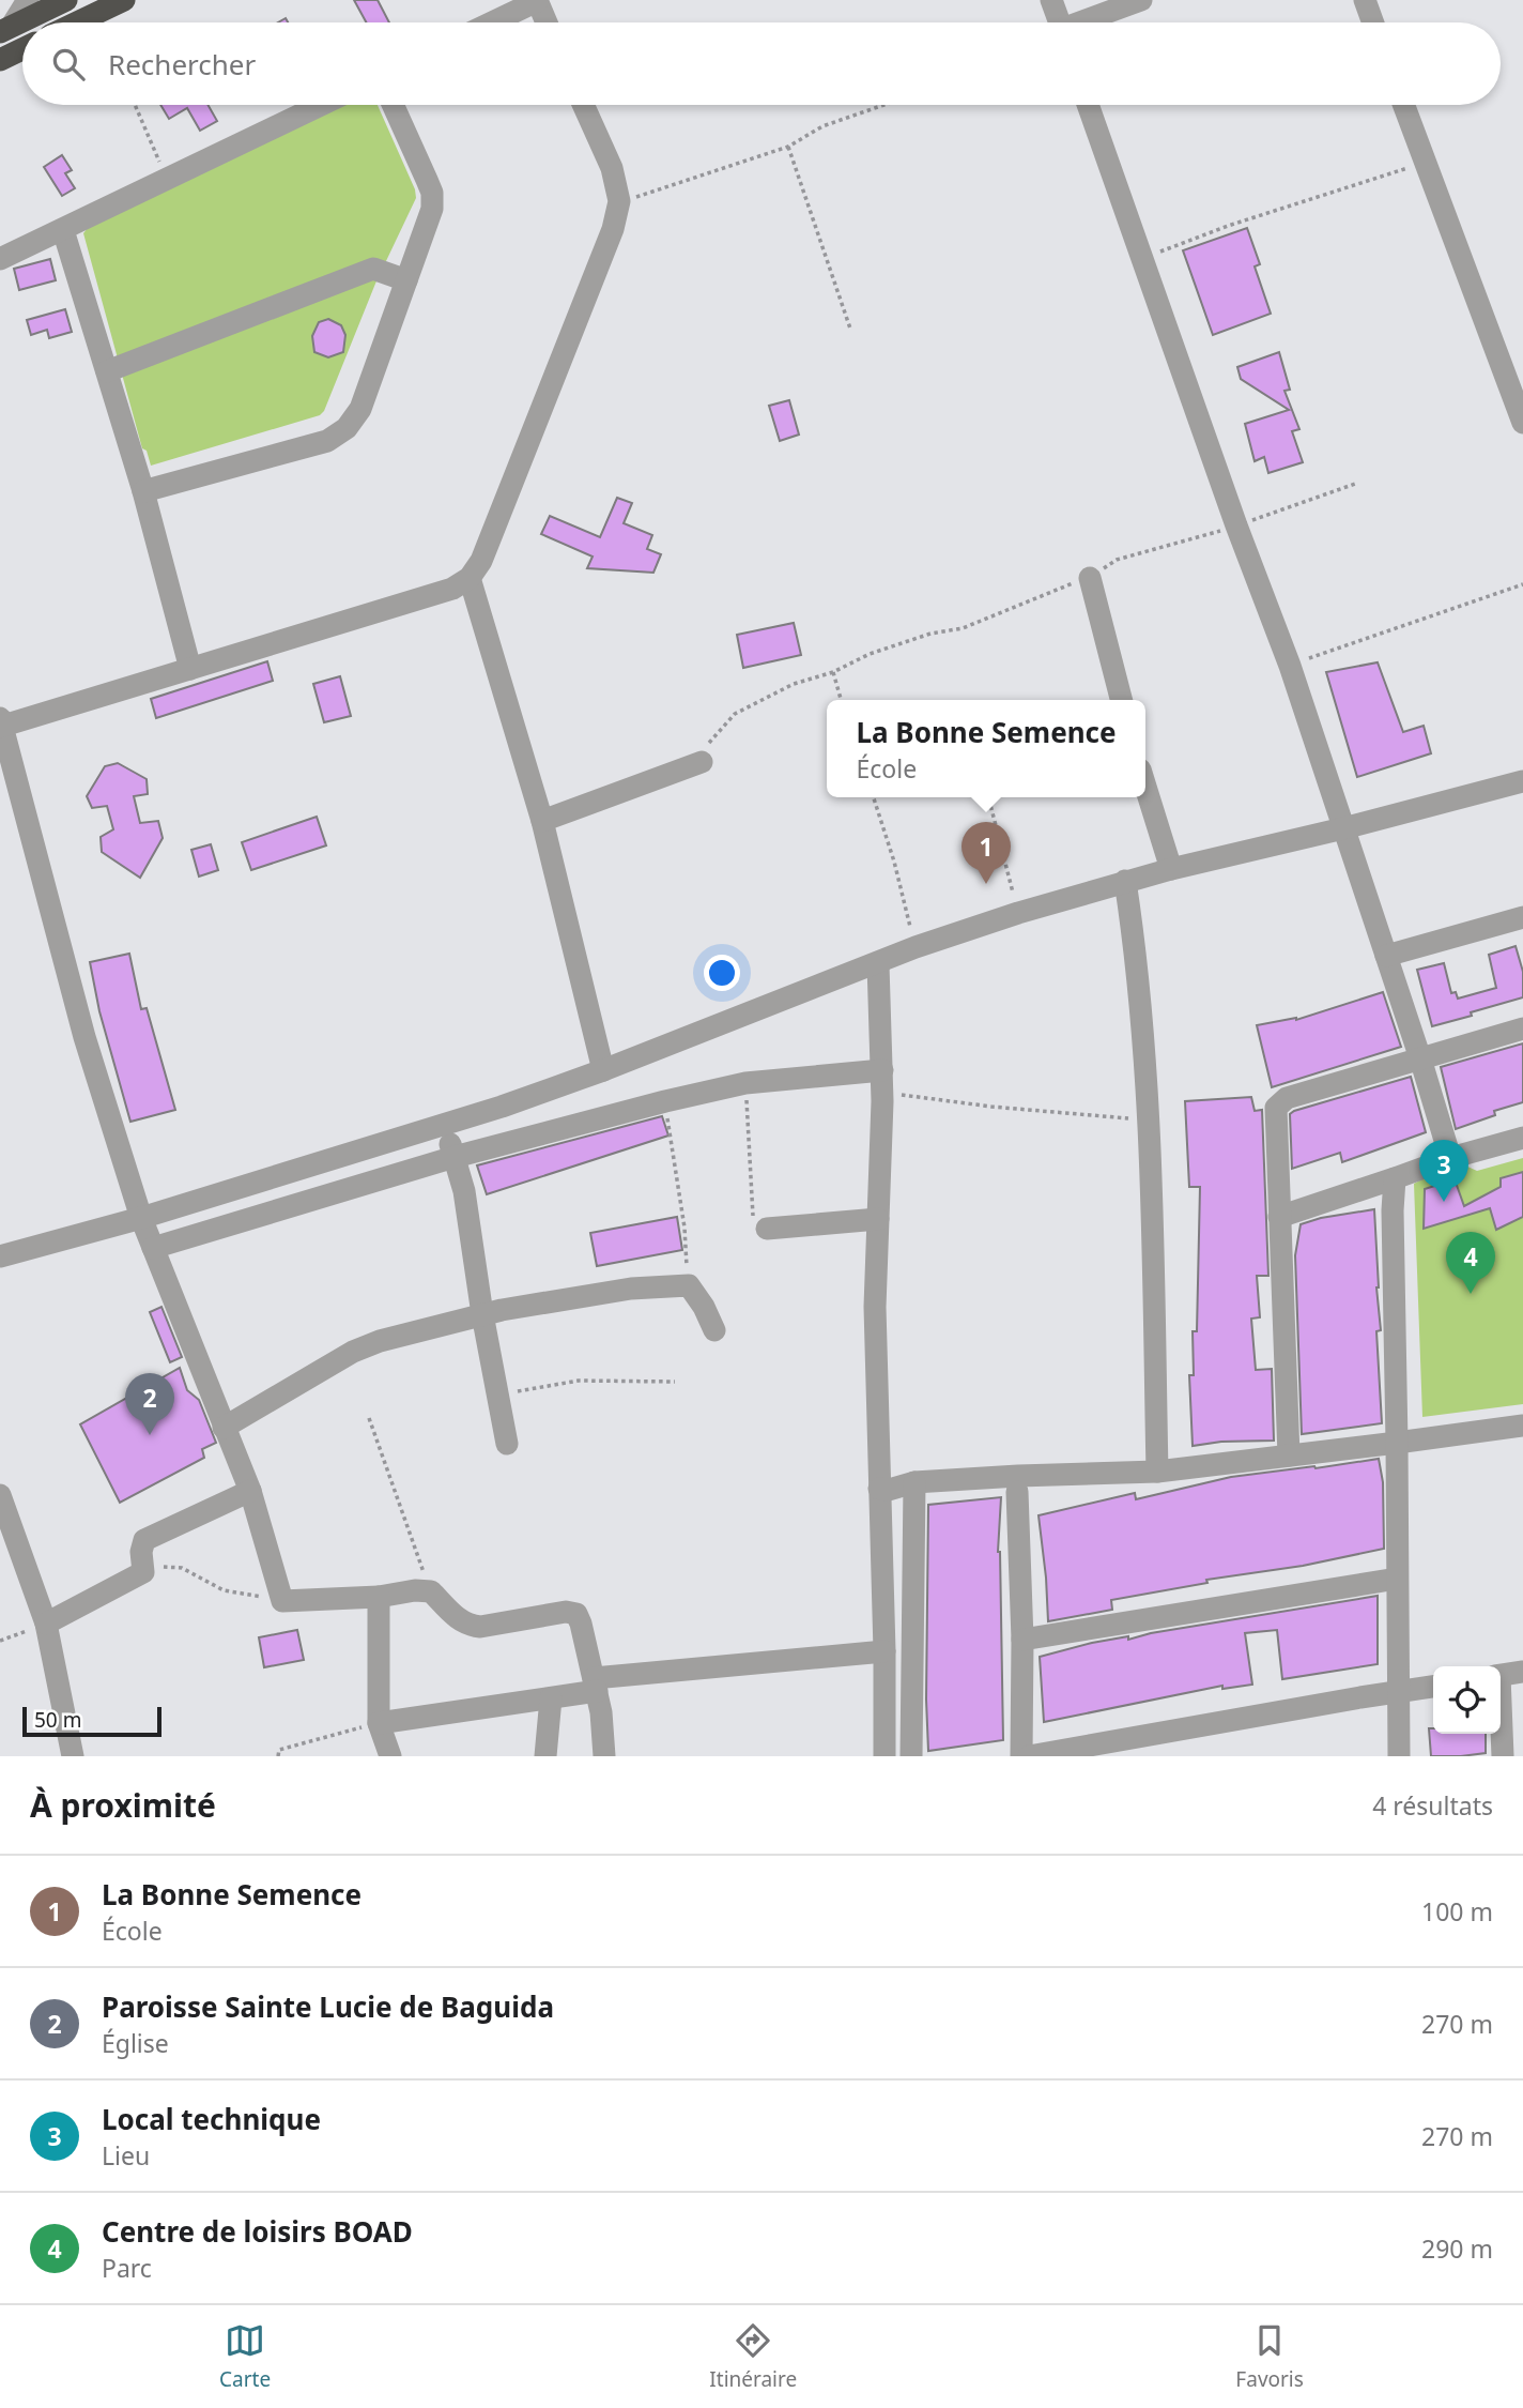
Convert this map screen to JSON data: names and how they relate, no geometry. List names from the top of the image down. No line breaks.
{"scale_bar":"50 m","page":{"search":"Rechercher","popup":["La Bonne Semence","École"],"pins":["1","3","4","2"],"scale":"50 m","heading":["À proximité","4 résultats"],"list":[{"mark":"1","name":"La Bonne Semence","note":"École","value":"100 m"},{"mark":"2","name":"Paroisse Sainte Lucie de Baguida","note":"Église","value":"270 m"},{"mark":"3","name":"Local technique","note":"Lieu","value":"270 m"},{"mark":"4","name":"Centre de loisirs BOAD","note":"Parc","value":"290 m"}],"nav":["Carte","Itinéraire","Favoris"]}}
